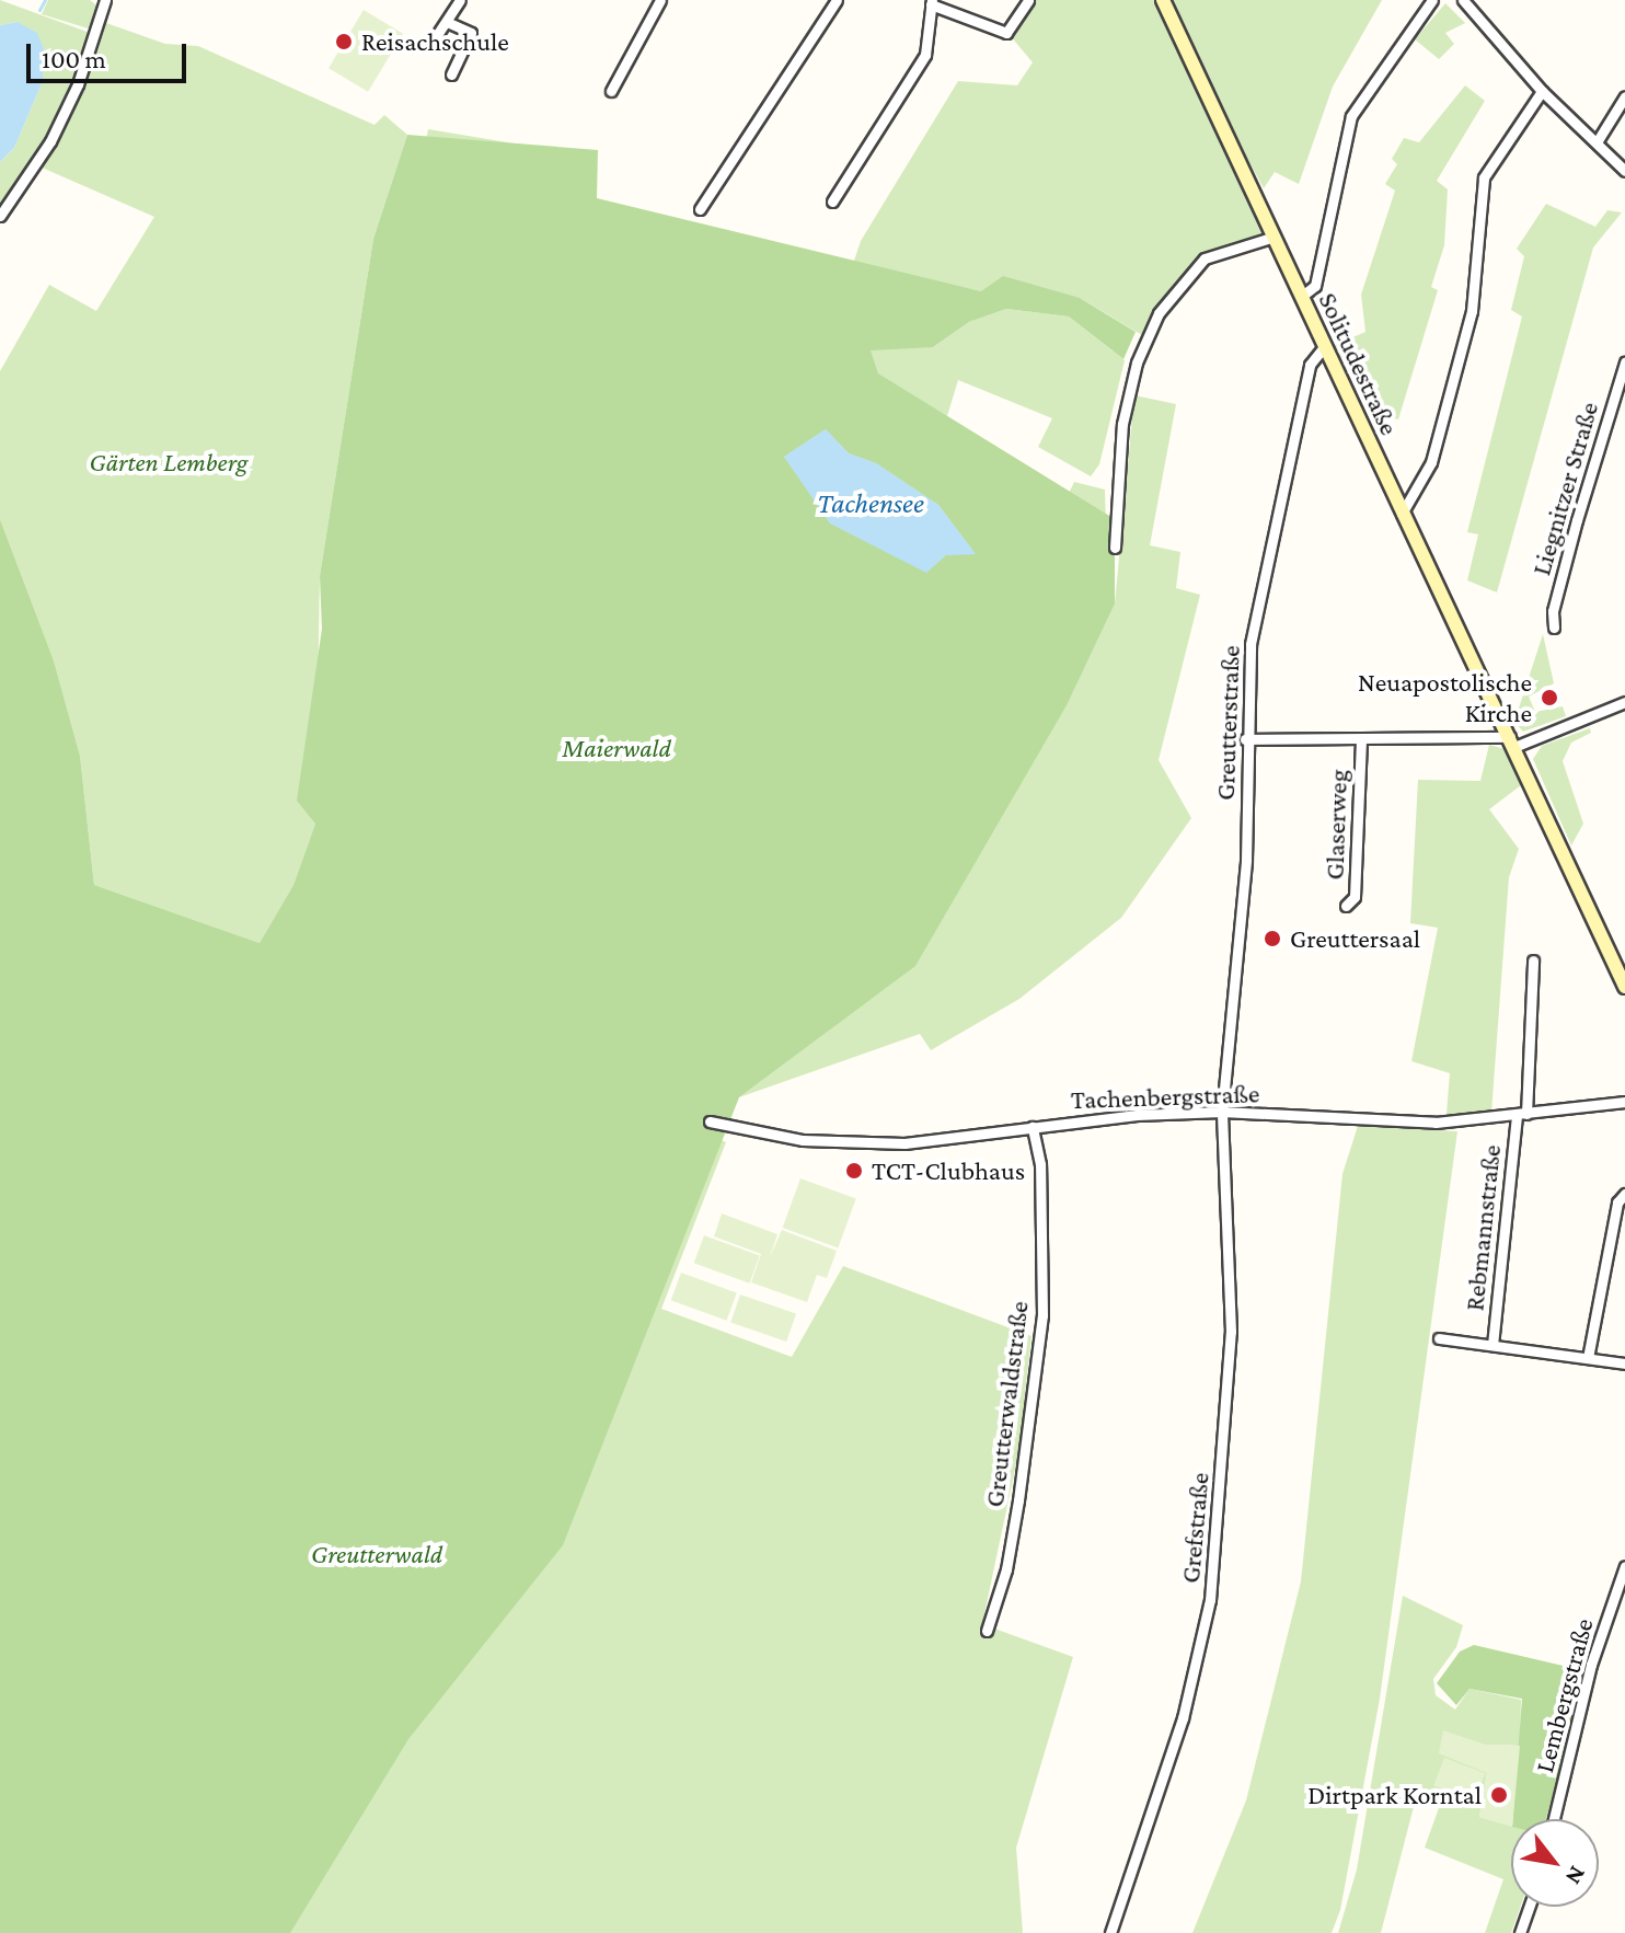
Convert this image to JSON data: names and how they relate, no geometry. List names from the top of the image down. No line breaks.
{"streets":{"main road":["Solitudestraße"],"street":["Liegnitzer Straße","Greutterstraße","Glaserweg","Tachenbergstraße","Rebmannstraße","Greutterwaldstraße","Grefstraße","Lembergstraße"]},"crossings":[["Solitudestraße","Greutterstraße"],["Greutterstraße","Tachenbergstraße"],["Greutterstraße","Grefstraße"],["Tachenbergstraße","Rebmannstraße"],["Tachenbergstraße","Greutterwaldstraße"],["Tachenbergstraße","Grefstraße"]],"water":["Tachensee"],"parks":["Gärten Lemberg","Maierwald","Greutterwald"],"places":["Reisachschule","Neuapostolische Kirche","Greuttersaal","TCT-Clubhaus","Dirtpark Korntal"],"scale_bar":"100 m","north":"bottom right"}
